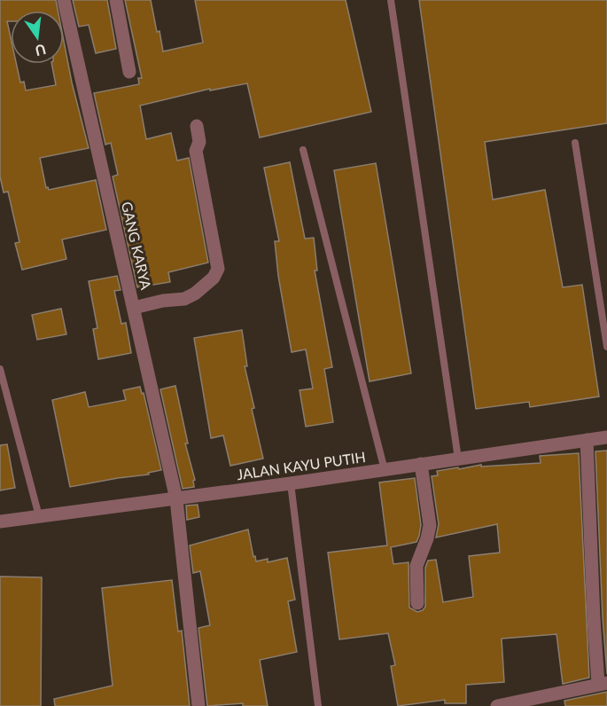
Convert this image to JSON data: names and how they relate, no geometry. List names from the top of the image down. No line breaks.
{"streets":{"street":["GANG KARYA","JALAN KAYU PUTIH"]},"crossings":[["GANG KARYA","JALAN KAYU PUTIH"]],"north":"bottom"}
